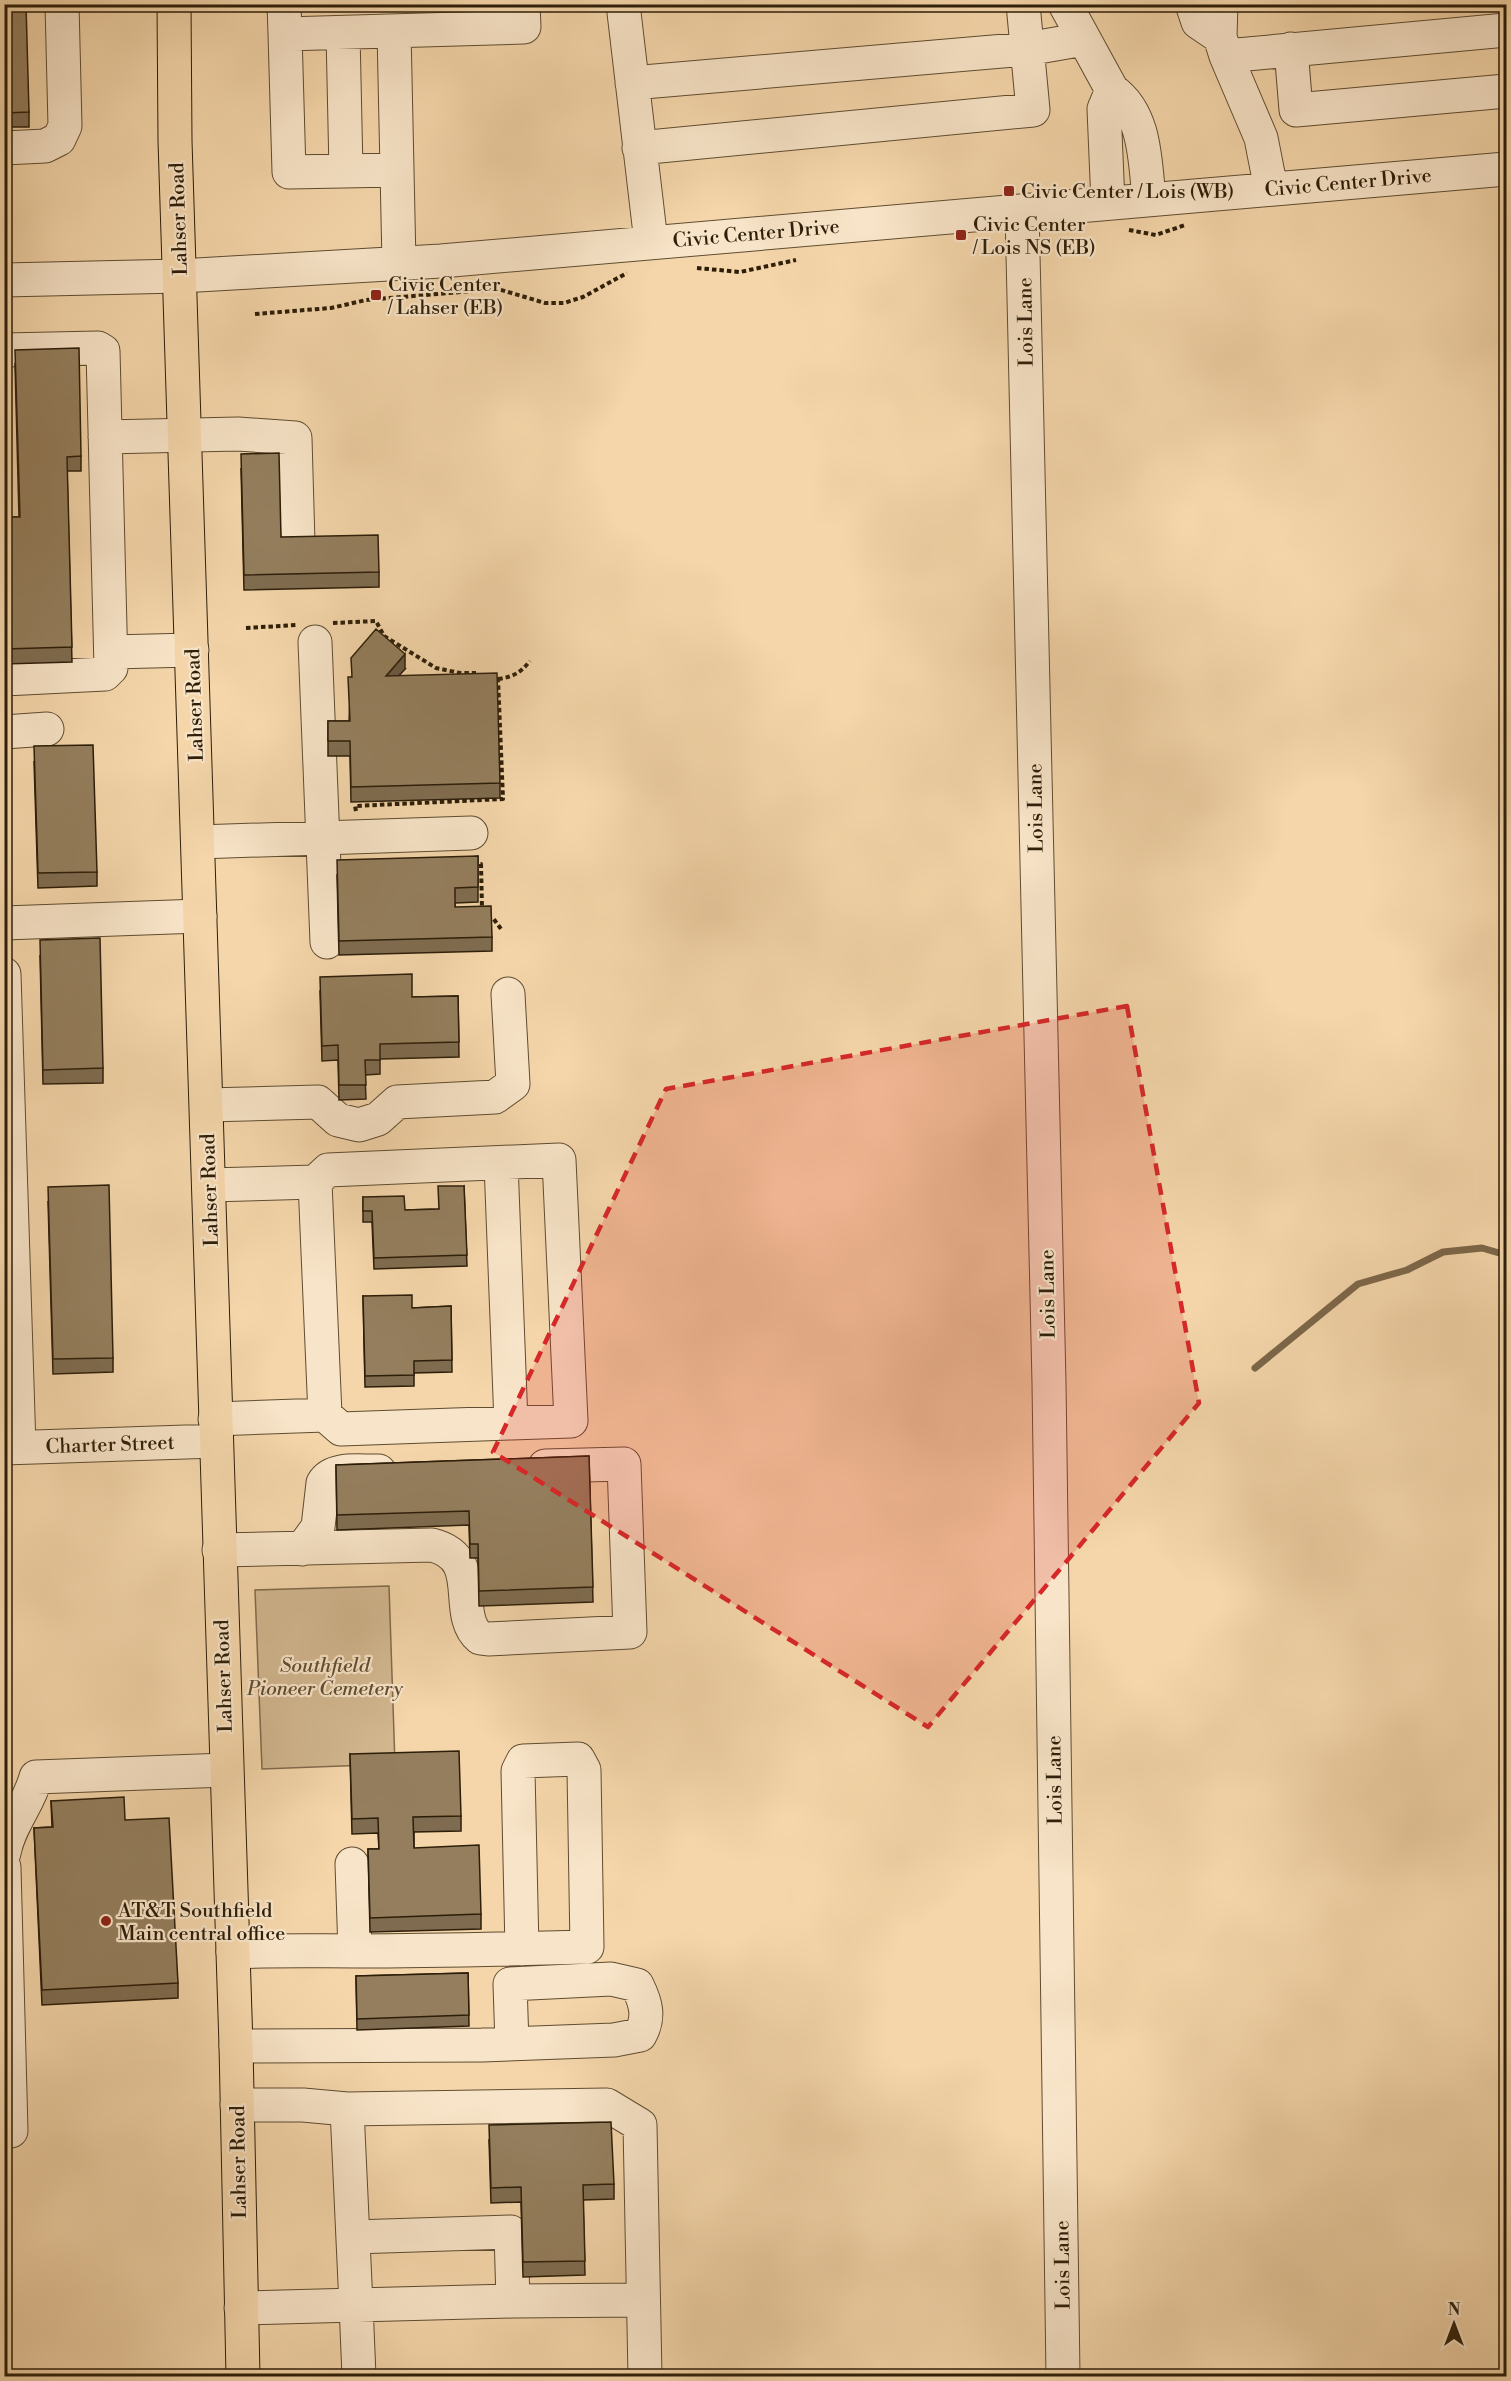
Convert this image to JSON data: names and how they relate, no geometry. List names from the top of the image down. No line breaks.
{"streets":{"main road":["Lahser Road"],"street":["Civic Center Drive","Lois Lane","Charter Street"]},"crossings":[["Civic Center Drive","Lahser Road"],["Civic Center Drive","Lois Lane"],["Lahser Road","Charter Street"]],"parks":["Southfield Pioneer Cemetery"],"places":{"transit":["Civic Center / Lois (WB)","Civic Center / Lois NS (EB)","Civic Center / Lahser (EB)"],"other":["AT&T Southfield Main central office"]},"north":"top"}
